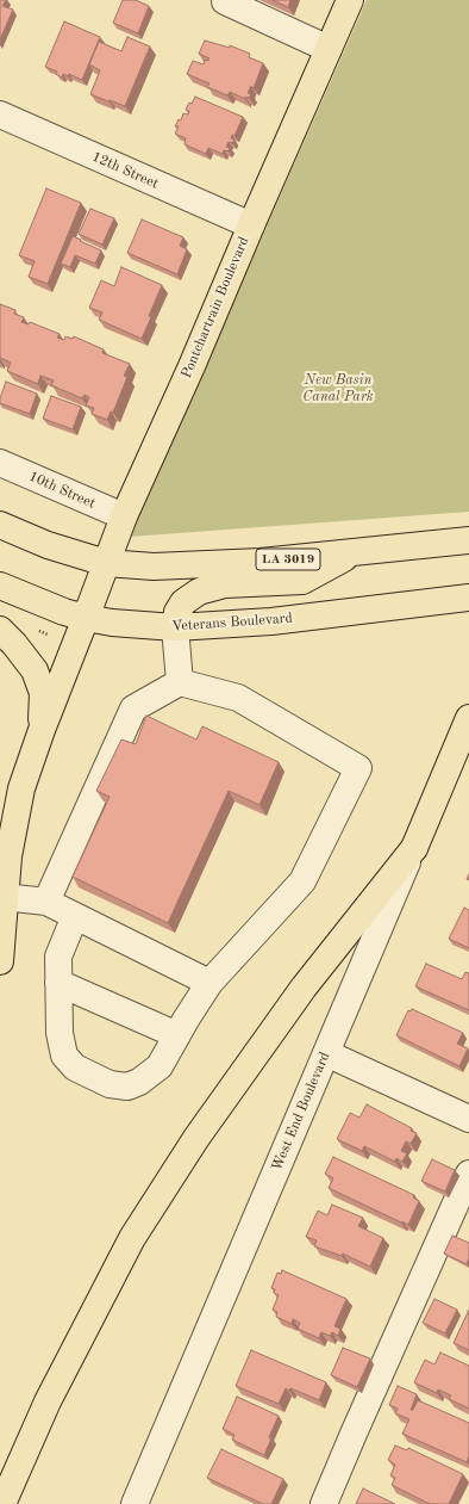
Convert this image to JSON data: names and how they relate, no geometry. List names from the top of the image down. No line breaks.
{"streets":{"main road":["Pontchartrain Boulevard","LA 3019","Veterans Boulevard","West End Boulevard"],"street":["12th Street","10th Street"]},"crossings":[["12th Street","Pontchartrain Boulevard"],["Pontchartrain Boulevard","10th Street"],["Pontchartrain Boulevard","LA 3019"],["Pontchartrain Boulevard","Veterans Boulevard"]],"parks":["New Basin Canal Park"]}
